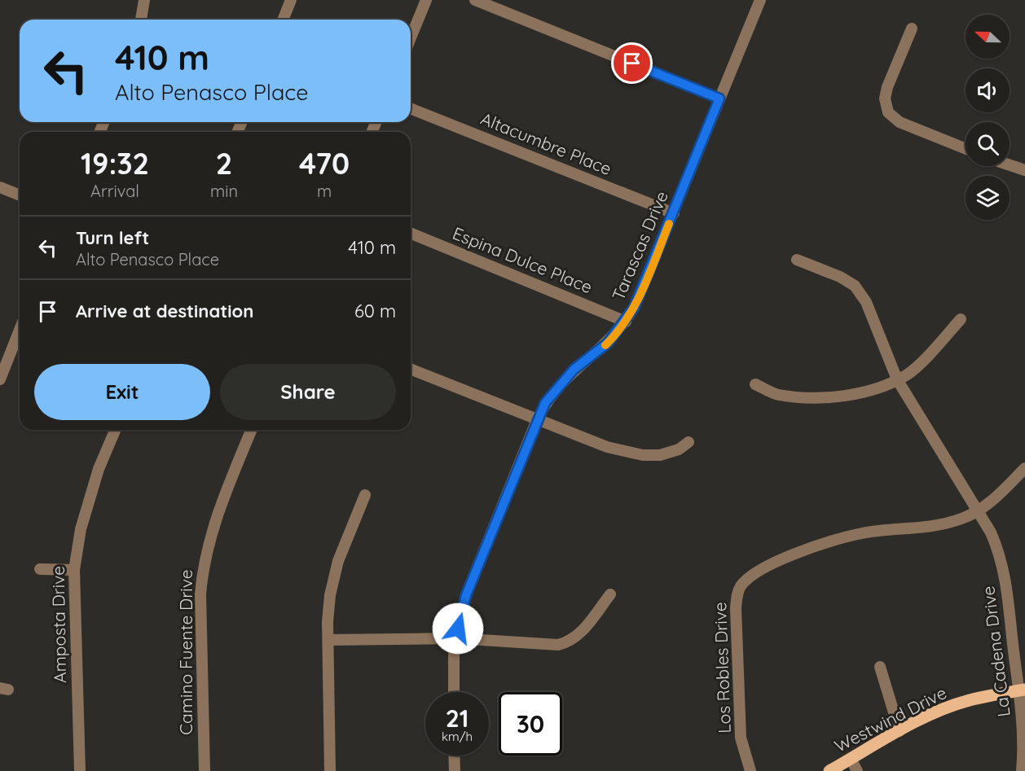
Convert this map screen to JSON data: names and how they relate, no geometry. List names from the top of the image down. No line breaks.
{"streets":{"main road":["Westwind Drive"],"street":["Altacumbre Place","Tarascas Drive","Espina Dulce Place","Amposta Drive","La Cadena Drive","Camino Fuente Drive","Los Robles Drive"]},"crossings":[["Altacumbre Place","Tarascas Drive"],["Tarascas Drive","Espina Dulce Place"],["La Cadena Drive","Los Robles Drive"],["La Cadena Drive","Westwind Drive"]],"north":"left","page":{"turn":["410 m","Alto Penasco Place"],"eta":["19:32","Arrival","2","min","470","m"],"list":[{"name":"Turn left","note":"Alto Penasco Place","value":"410 m"},{"name":"Arrive at destination","value":"60 m"}],"buttons":["Exit","Share"],"speed":"21 km/h","limit":"30"}}
